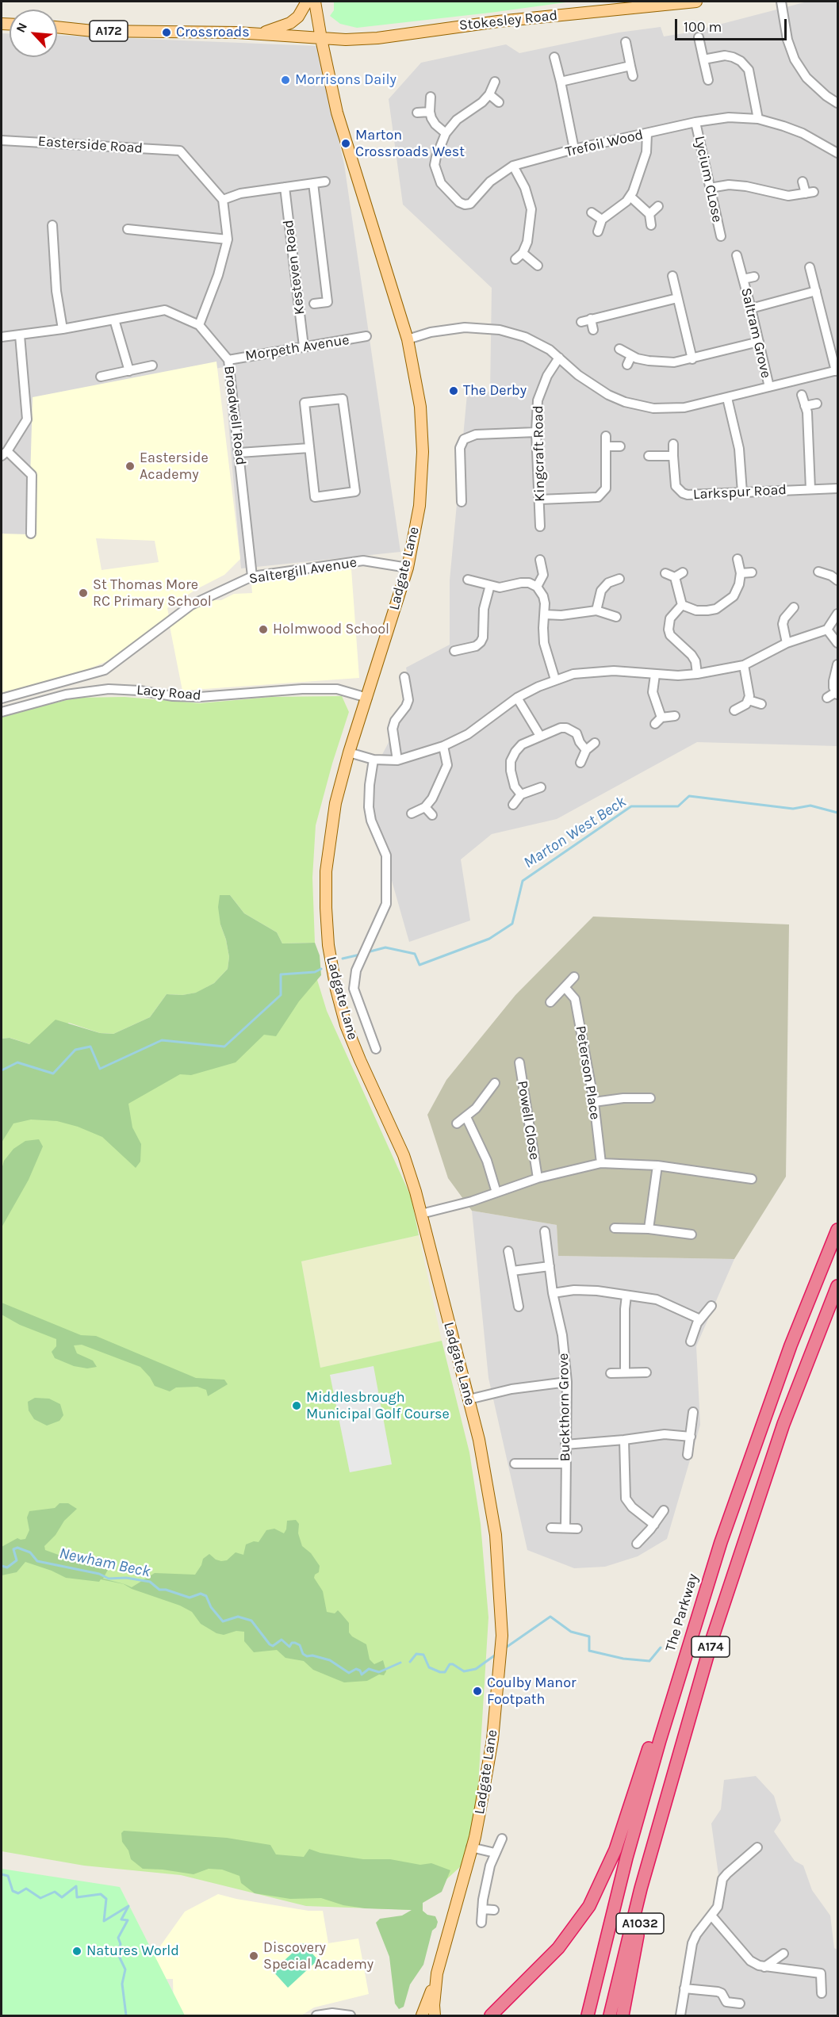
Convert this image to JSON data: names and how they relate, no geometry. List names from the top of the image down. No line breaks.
{"streets":{"highway":["The Parkway","A174","A1032"],"main road":["Stokesley Road","A172","Ladgate Lane"],"street":["Trefoil Wood","Easterside Road","Lycium CLose","Kesteven Road","Saltram Grove","Morpeth Avenue","Broadwell Road","Kingcraft Road","Larkspur Road","Saltergill Avenue","Lacy Road","Peterson Place","Powell Close","Buckthorn Grove"]},"crossings":[["Stokesley Road","A172"],["Stokesley Road","Ladgate Lane"],["A172","Ladgate Lane"],["Trefoil Wood","Lycium CLose"],["Kesteven Road","Morpeth Avenue"],["Morpeth Avenue","Broadwell Road"],["Broadwell Road","Saltergill Avenue"],["Ladgate Lane","Saltergill Avenue"],["Ladgate Lane","Lacy Road"],["The Parkway","A174"],["A174","A1032"]],"water":["Marton West Beck","Newham Beck"],"places":["Crossroads","Morrisons Daily","Marton Crossroads West","The Derby","Easterside Academy","St Thomas More RC Primary School","Holmwood School","Middlesbrough Municipal Golf Course","Coulby Manor Footpath","Natures World","Discovery Special Academy"],"scale_bar":"100 m","north":"top left"}
